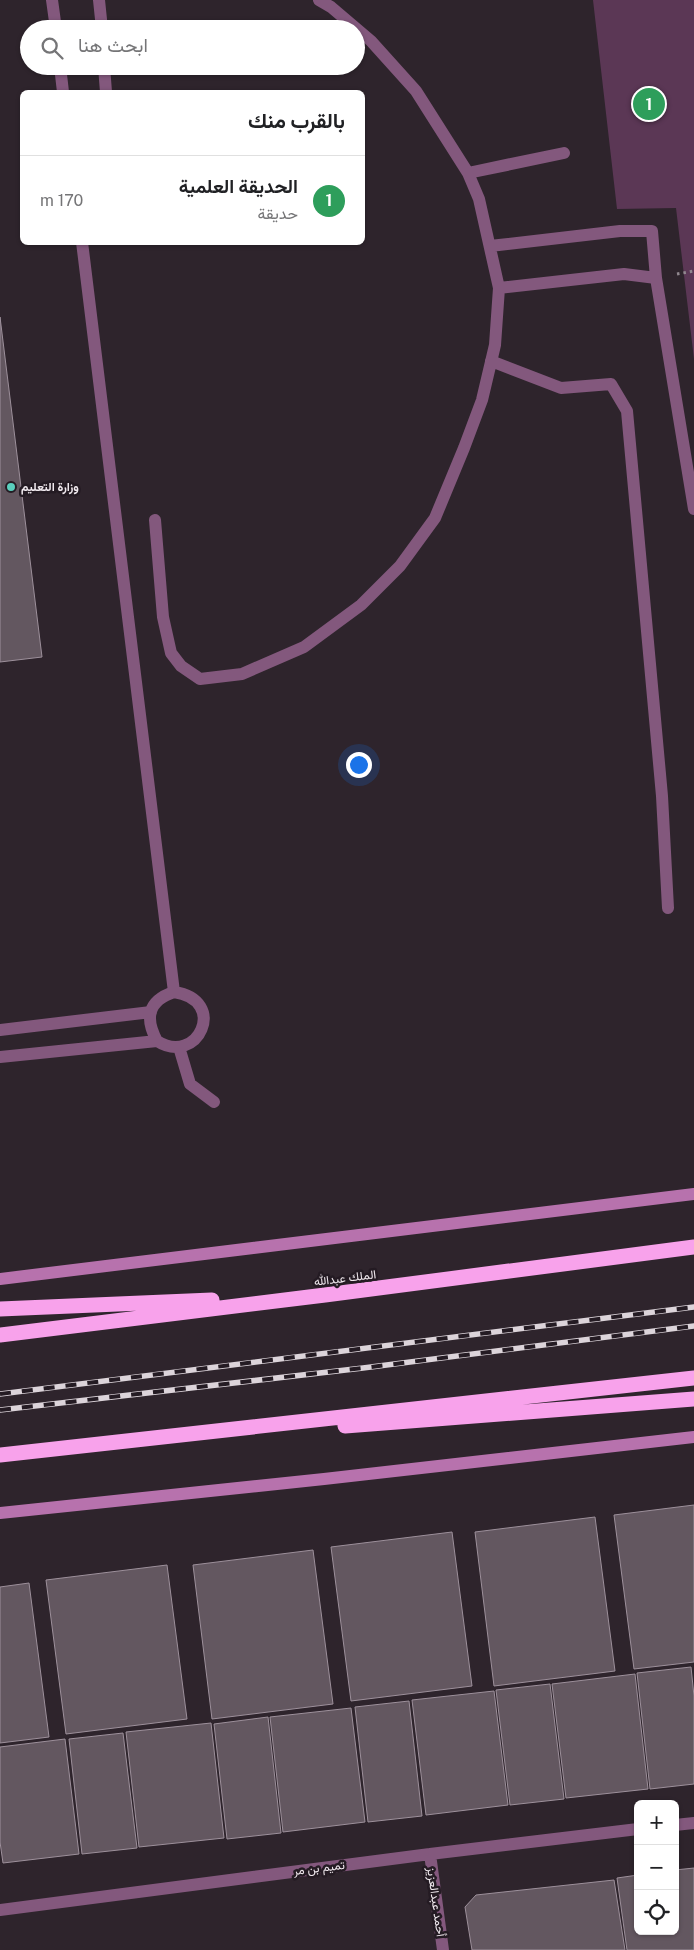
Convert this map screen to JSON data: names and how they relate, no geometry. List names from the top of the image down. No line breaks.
{"streets":{"highway":["الملك عبدالله"],"street":["تميم بن مر","أحمد عبدالعزيز"]},"crossings":[["تميم بن مر","أحمد عبدالعزيز"]],"places":["وزارة التعليم"],"page":{"search":"ابحث هنا","pins":"1","heading":"بالقرب منك","list":[{"mark":"1","name":"الحديقة العلمية","note":"حديقة","value":"170 m"}],"map_buttons":["+","−"]}}
